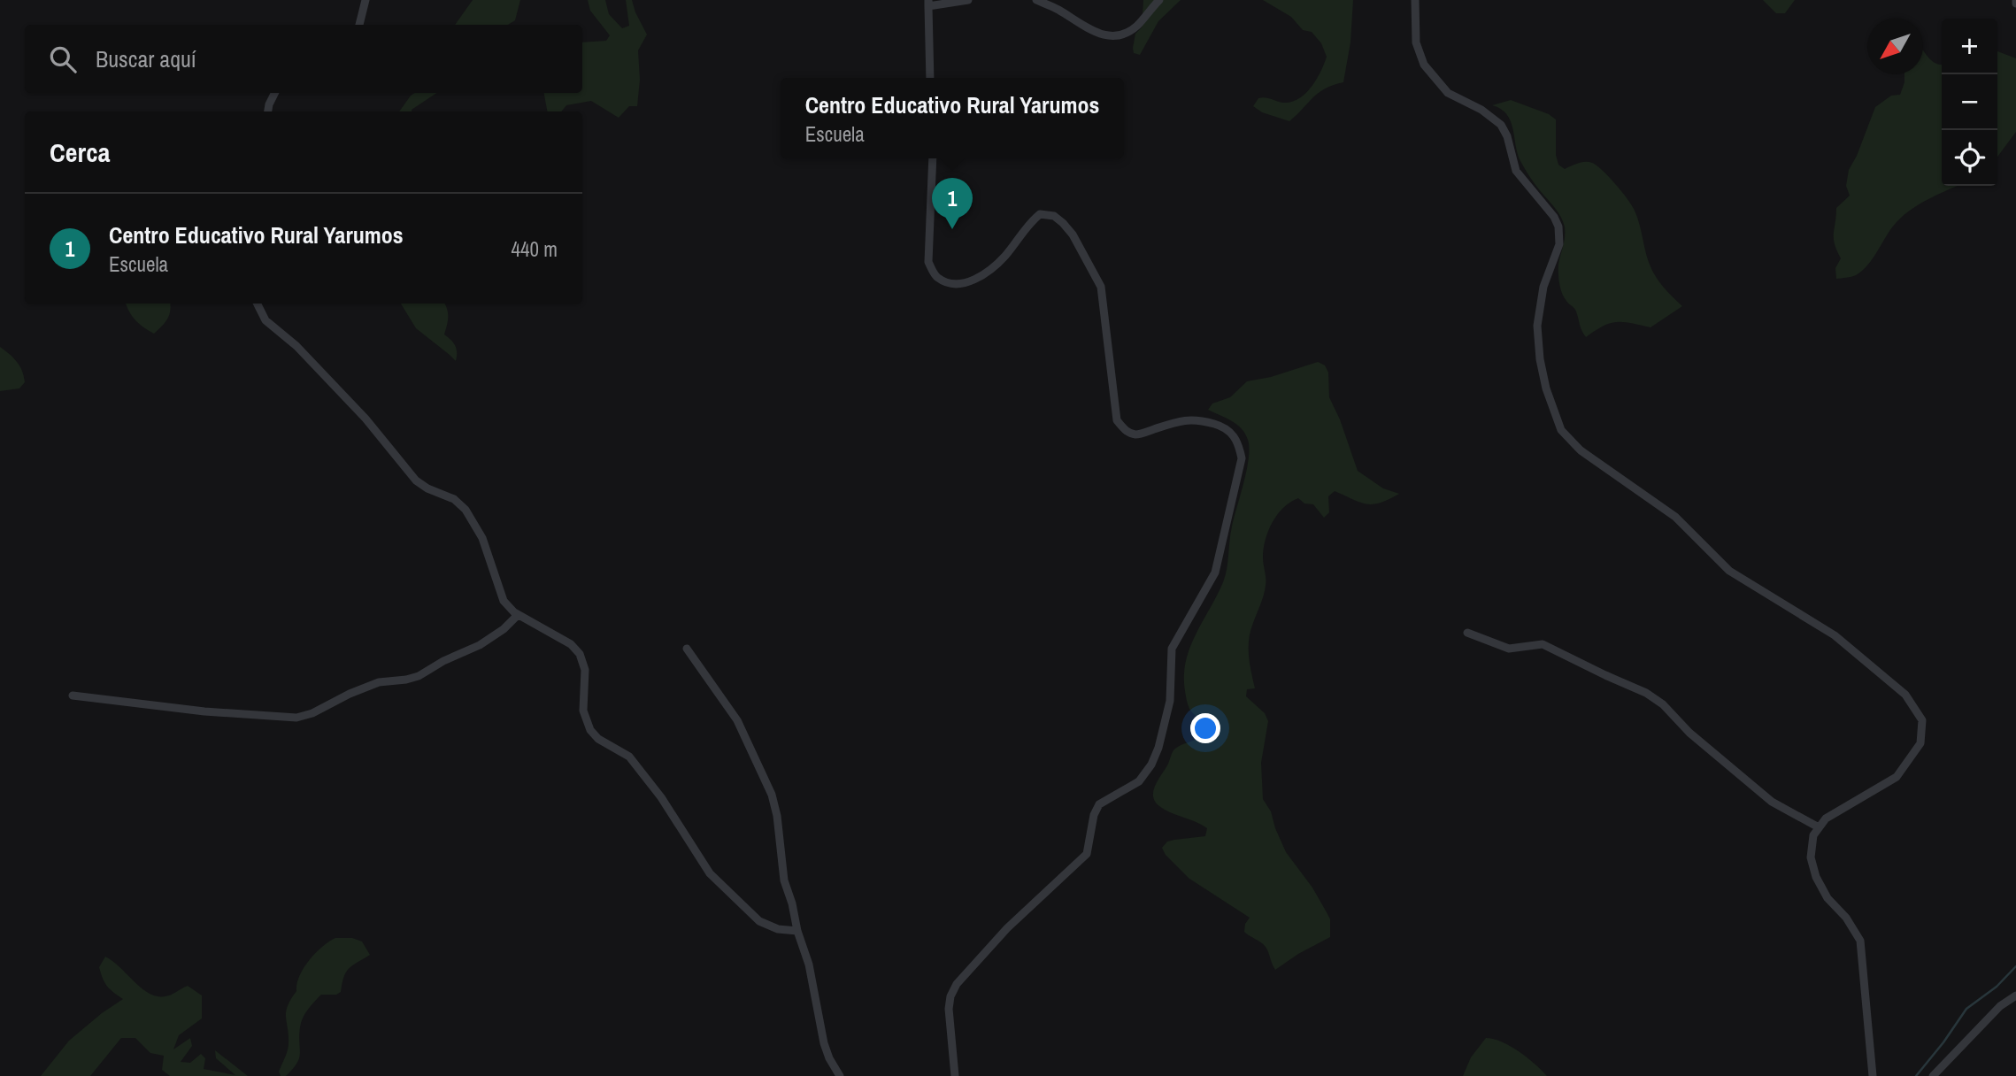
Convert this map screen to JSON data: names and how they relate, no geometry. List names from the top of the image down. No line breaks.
{"north":"bottom left","page":{"map_buttons":["+","−"],"search":"Buscar aquí","popup":["Centro Educativo Rural Yarumos","Escuela"],"heading":"Cerca","pins":"1","list":[{"mark":"1","name":"Centro Educativo Rural Yarumos","note":"Escuela","value":"440 m"}]}}
